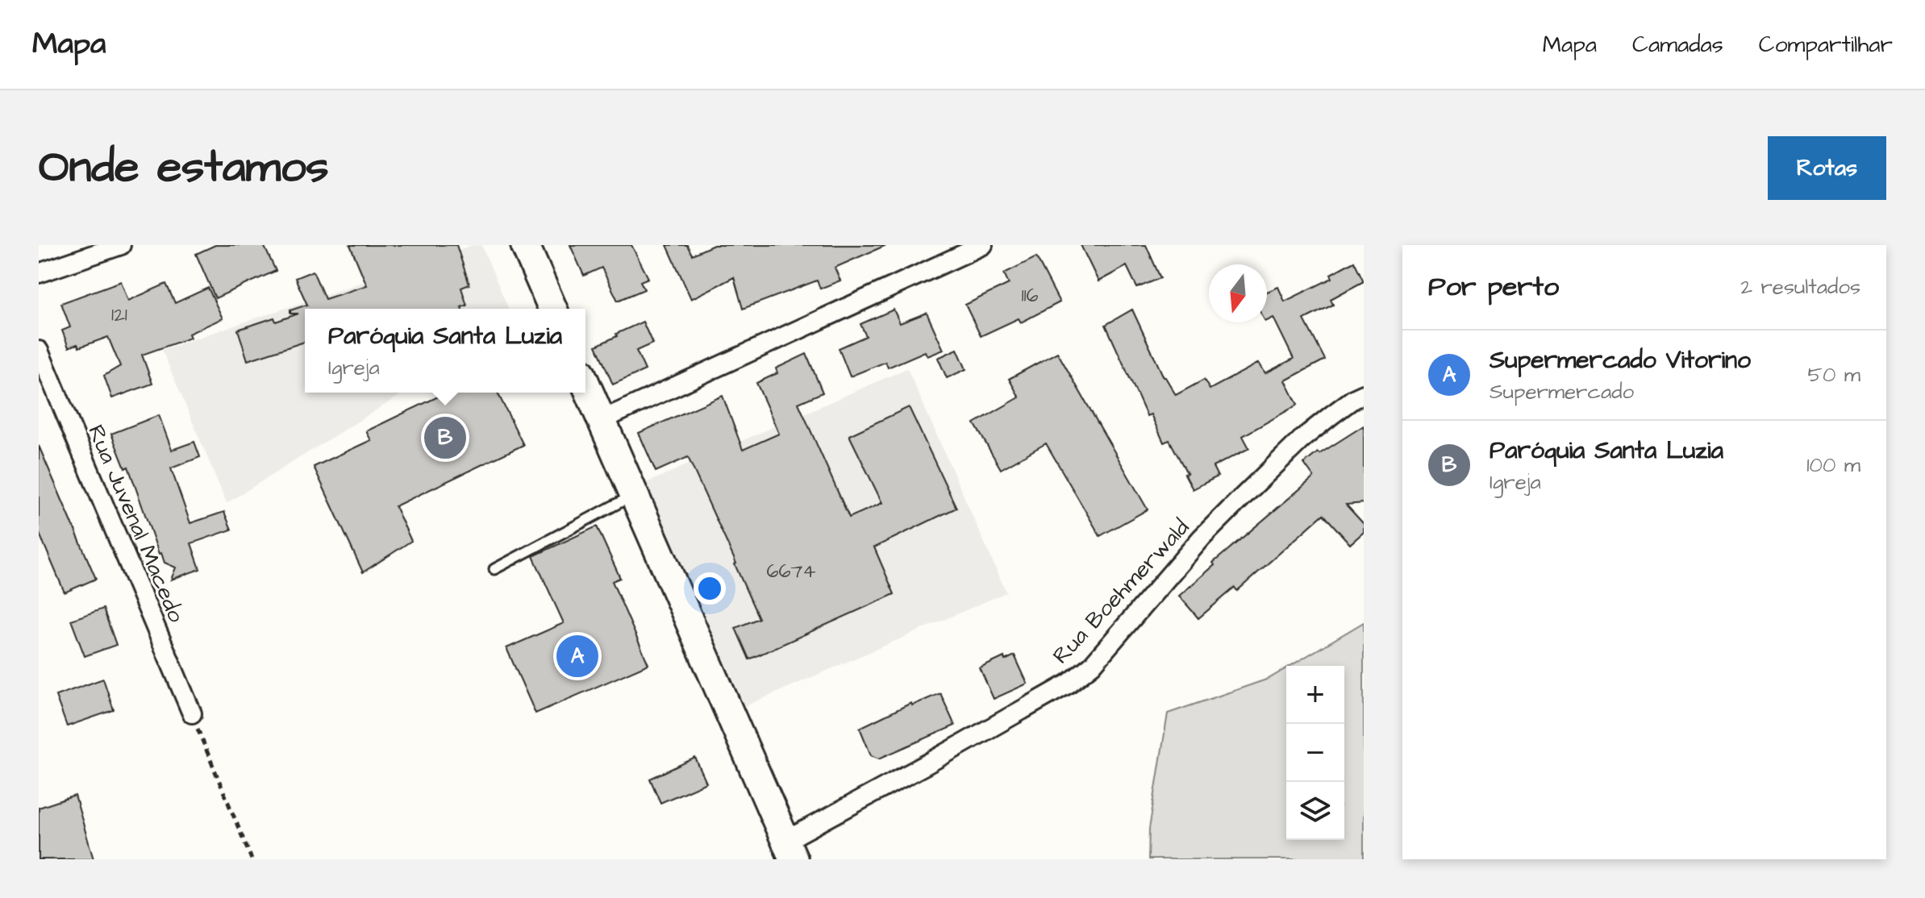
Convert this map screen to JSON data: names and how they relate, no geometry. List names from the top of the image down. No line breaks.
{"streets":{"street":["Rua Juvenal Macedo","Rua Boehmerwald"]},"house_numbers":["116","121","6674"],"north":"bottom","page":{"header":"Mapa","nav":["Mapa","Camadas","Compartilhar"],"title":"Onde estamos","buttons":"Rotas","heading":["Por perto","2 resultados"],"popup":["Paróquia Santa Luzia","Igreja"],"list":[{"mark":"A","name":"Supermercado Vitorino","note":"Supermercado","value":"50 m"},{"mark":"B","name":"Paróquia Santa Luzia","note":"Igreja","value":"100 m"}],"pins":["B","A"],"map_buttons":["+","−"]}}
